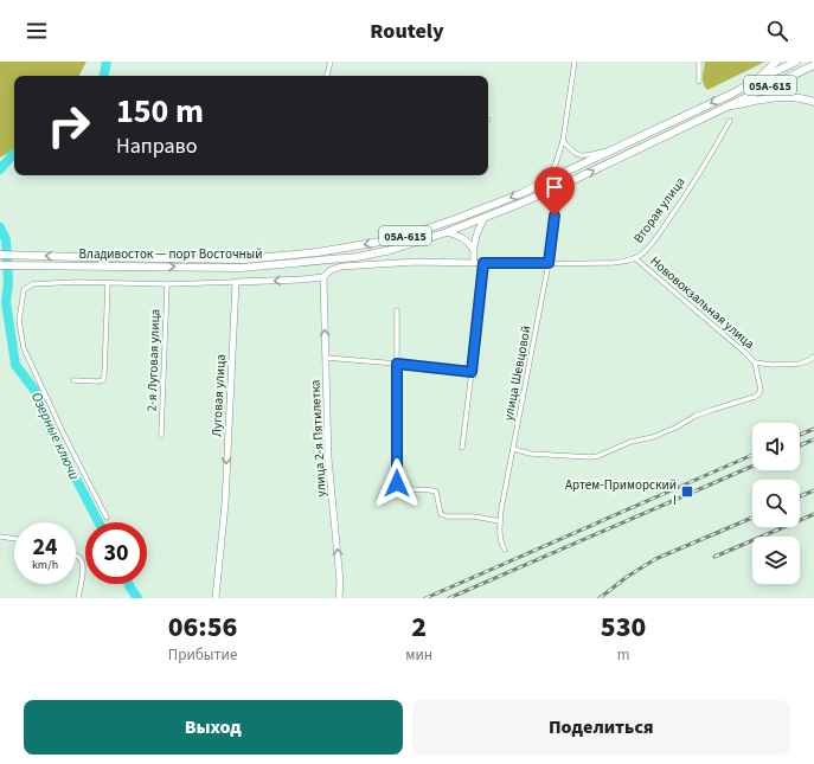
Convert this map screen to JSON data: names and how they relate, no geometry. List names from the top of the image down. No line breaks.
{"streets":{"main road":["05А-615","Вторая улица","Владивосток — порт Восточный","Луговая улица","улица 2-я Пятилетка"],"street":["Нововокзальная улица","2-я Луговая улица","улица Шевцовой"]},"crossings":[["Вторая улица","Нововокзальная улица"],["Вторая улица","улица Шевцовой"],["Вторая улица","улица 2-я Пятилетка"],["Нововокзальная улица","улица Шевцовой"]],"one_way":["Луговая улица","улица 2-я Пятилетка"],"water":["Озерные ключи"],"places":{"transit":["Артем-Приморский I"]},"page":{"header":"Routely","turn":["150 m","Направо"],"speed":"24 km/h","limit":"30","eta":["06:56","Прибытие","2","мин","530","m"],"buttons":["Выход","Поделиться"]}}
